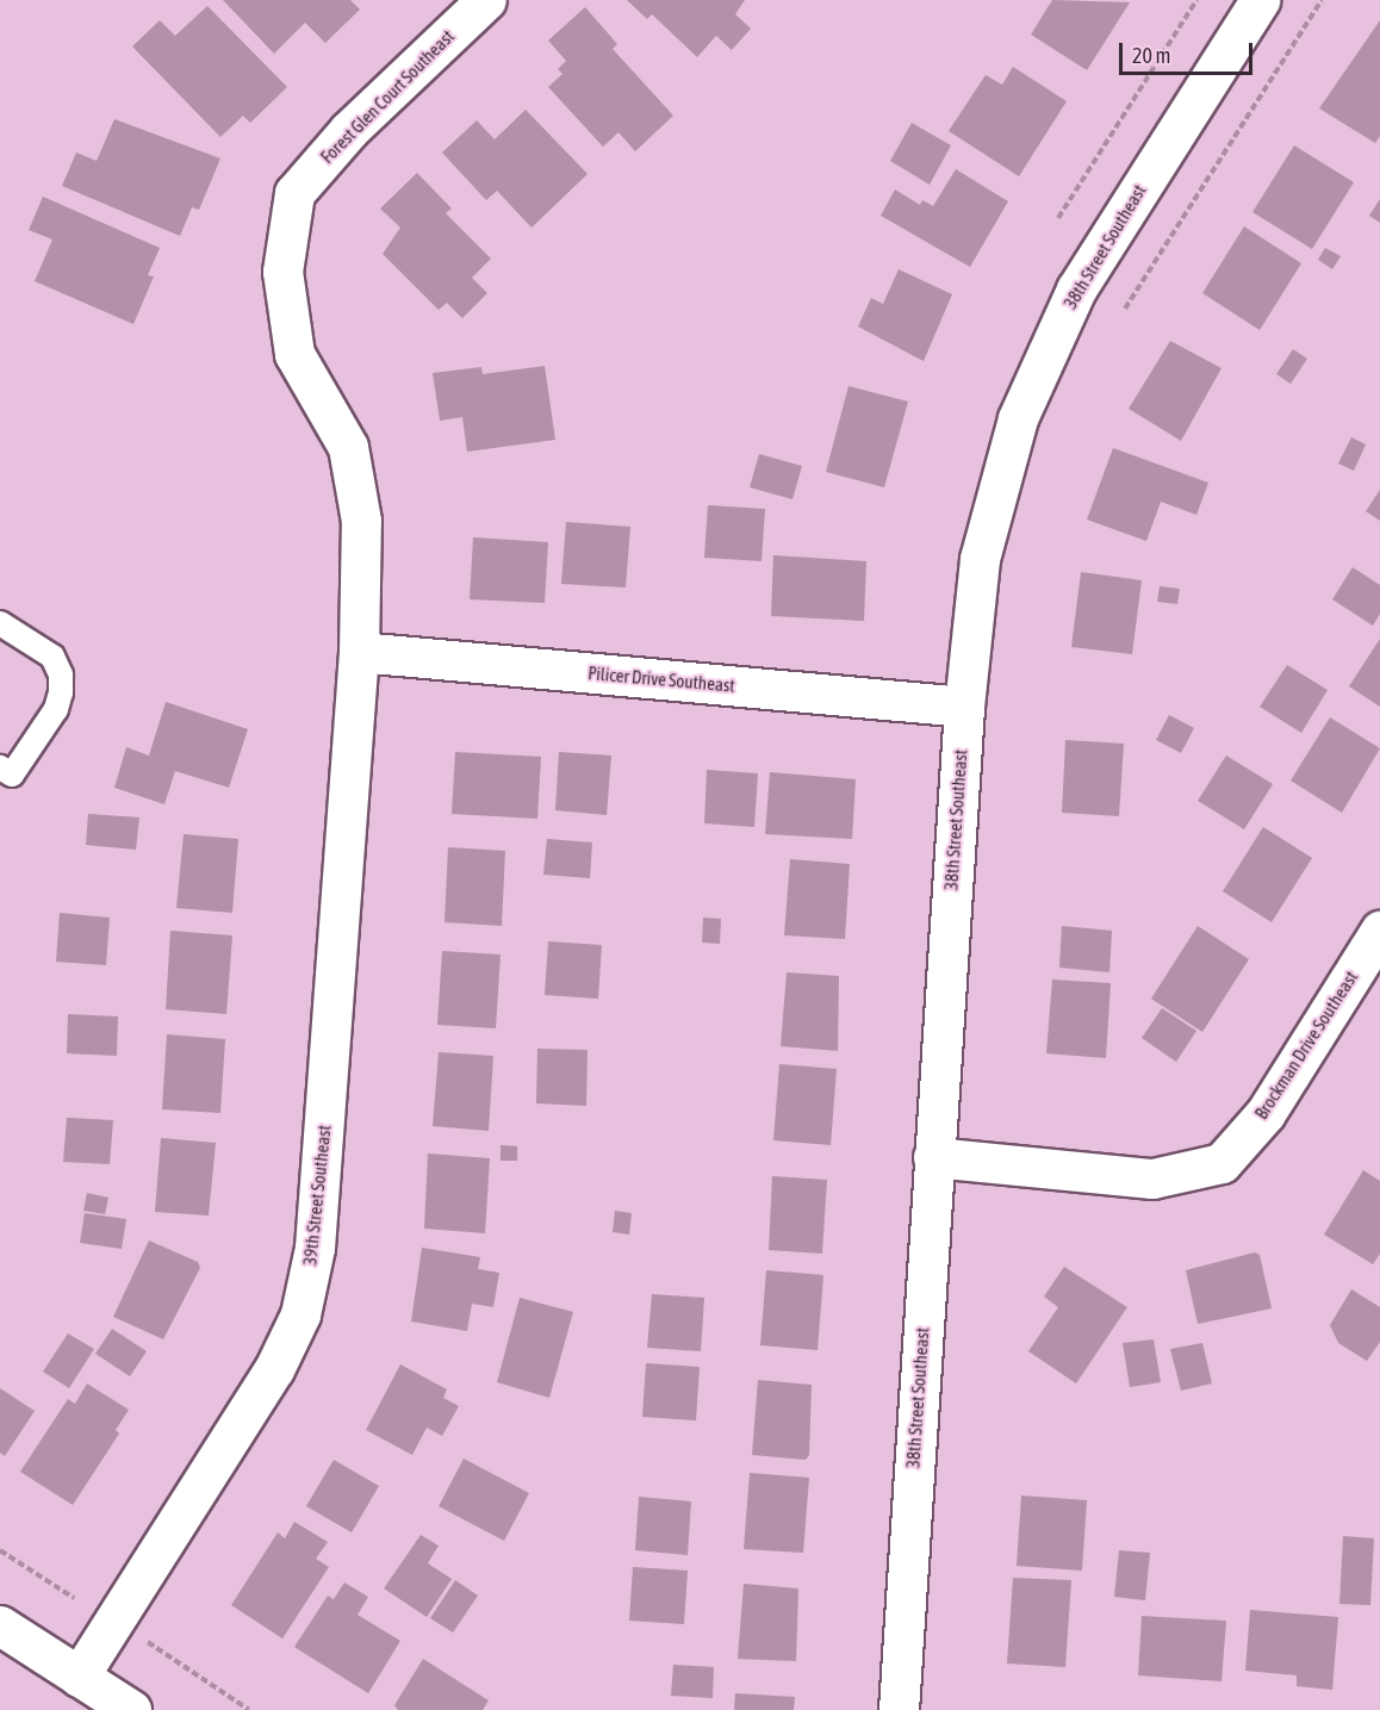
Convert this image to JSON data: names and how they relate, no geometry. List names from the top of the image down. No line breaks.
{"streets":{"street":["Forest Glen Court Southeast","38th Street Southeast","Pilicer Drive Southeast","Brockman Drive Southeast","39th Street Southeast"]},"crossings":[["Forest Glen Court Southeast","Pilicer Drive Southeast"],["Forest Glen Court Southeast","39th Street Southeast"],["38th Street Southeast","Pilicer Drive Southeast"],["38th Street Southeast","Brockman Drive Southeast"],["Pilicer Drive Southeast","39th Street Southeast"]],"scale_bar":"20 m"}
